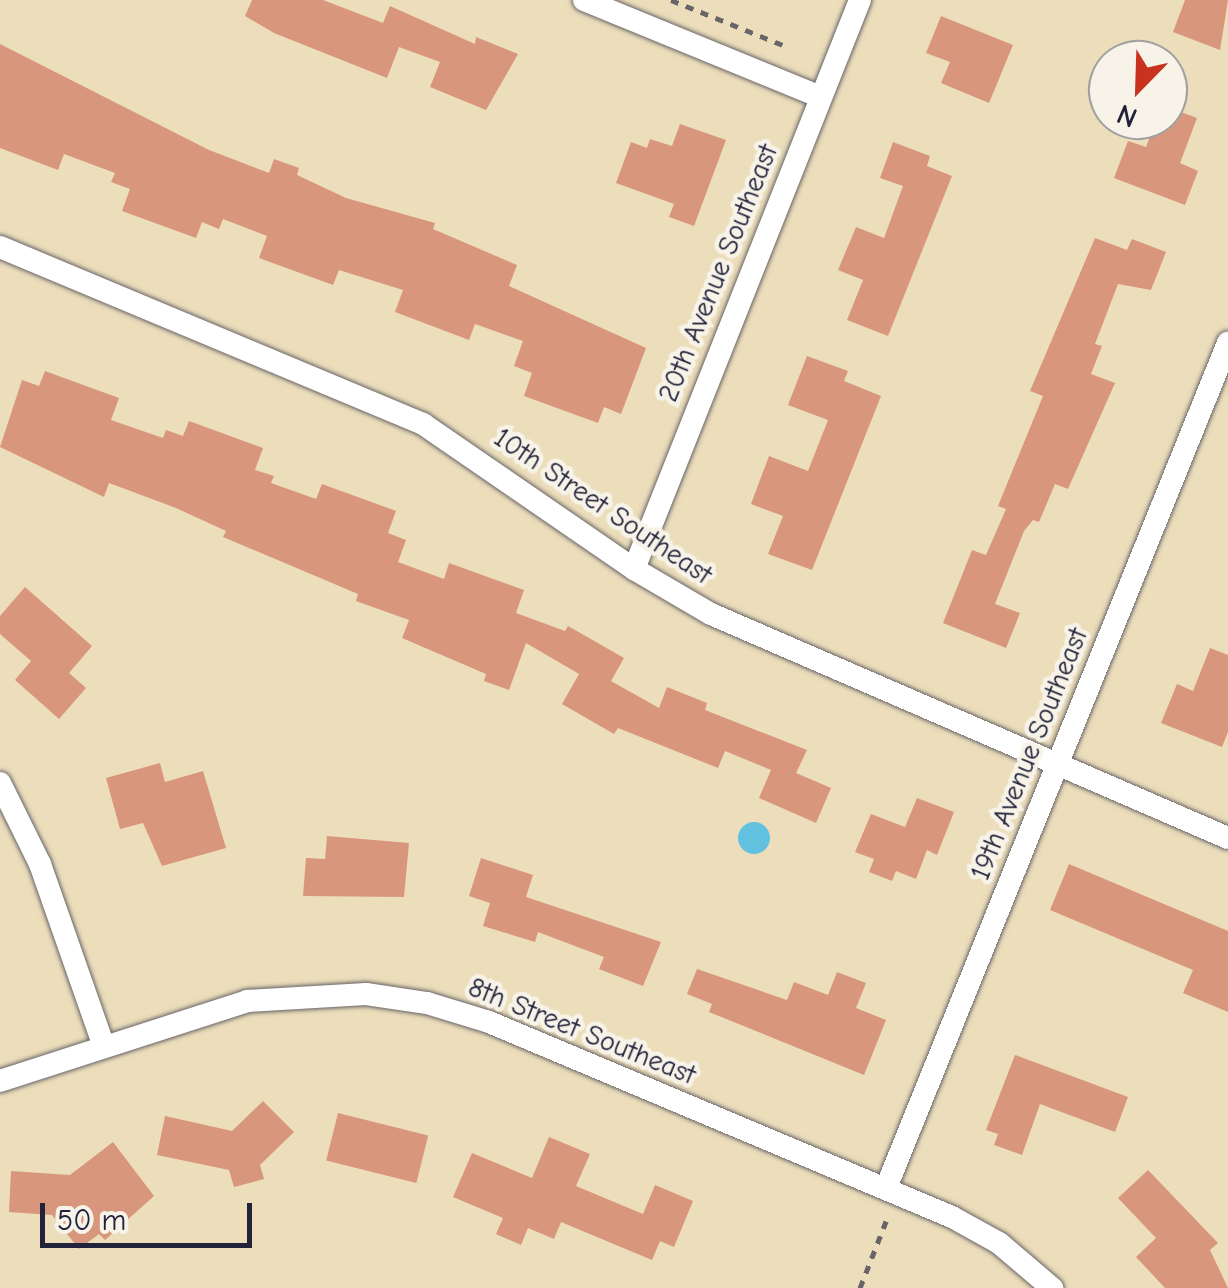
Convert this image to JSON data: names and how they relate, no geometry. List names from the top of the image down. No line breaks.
{"streets":{"street":["20th Avenue Southeast","10th Street Southeast","19th Avenue Southeast","8th Street Southeast"]},"crossings":[["20th Avenue Southeast","10th Street Southeast"],["10th Street Southeast","19th Avenue Southeast"],["19th Avenue Southeast","8th Street Southeast"]],"scale_bar":"50 m","north":"bottom left"}
